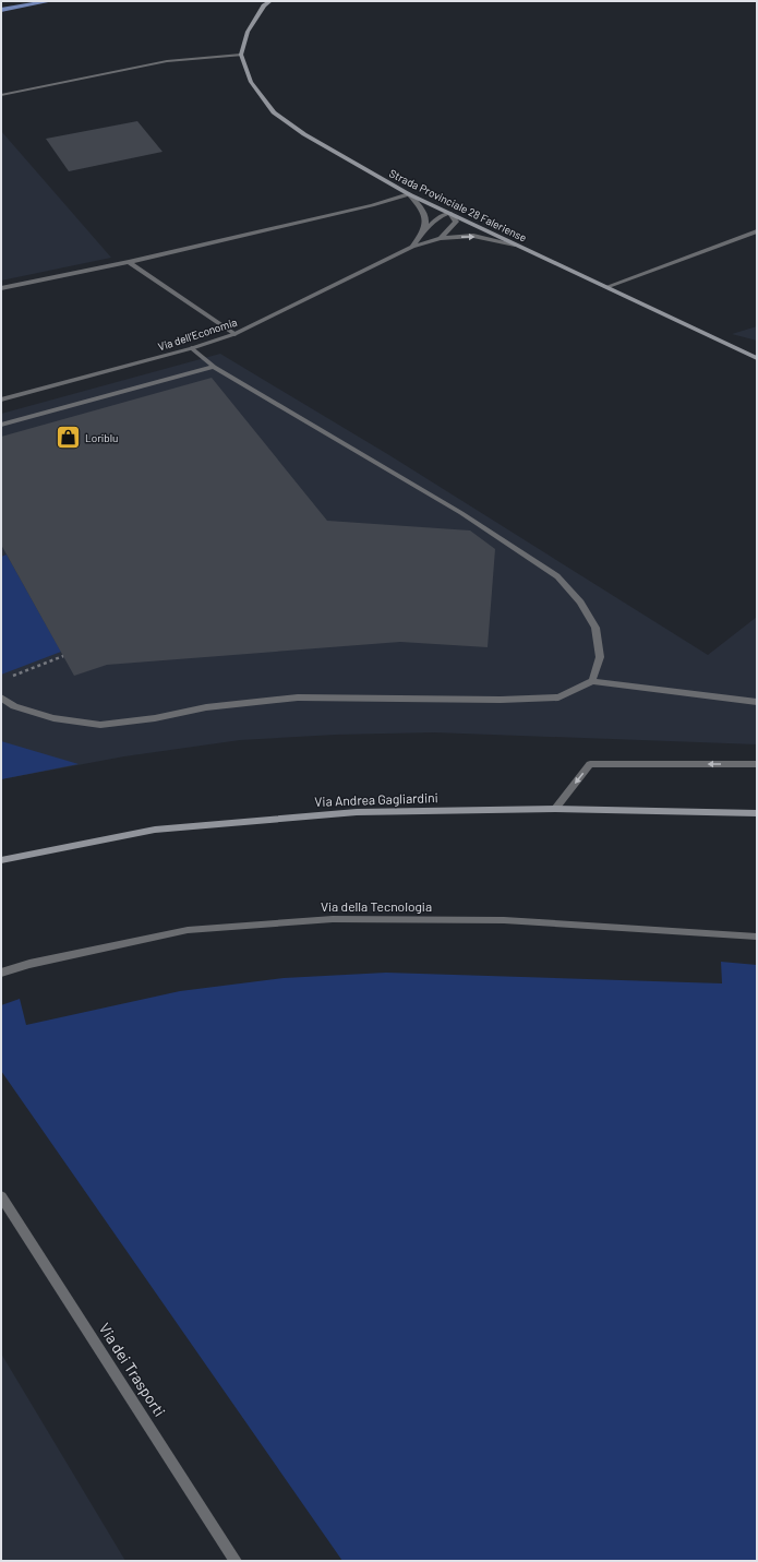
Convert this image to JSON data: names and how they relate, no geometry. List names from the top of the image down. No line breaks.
{"streets":{"main road":["Strada Provinciale 28 Faleriense","Via Andrea Gagliardini"],"street":["Via dell'Economia","Via della Tecnologia","Via dei Trasporti"]},"crossings":[["Strada Provinciale 28 Faleriense","Via dell'Economia"]],"places":{"shop":["Loriblu"]}}
